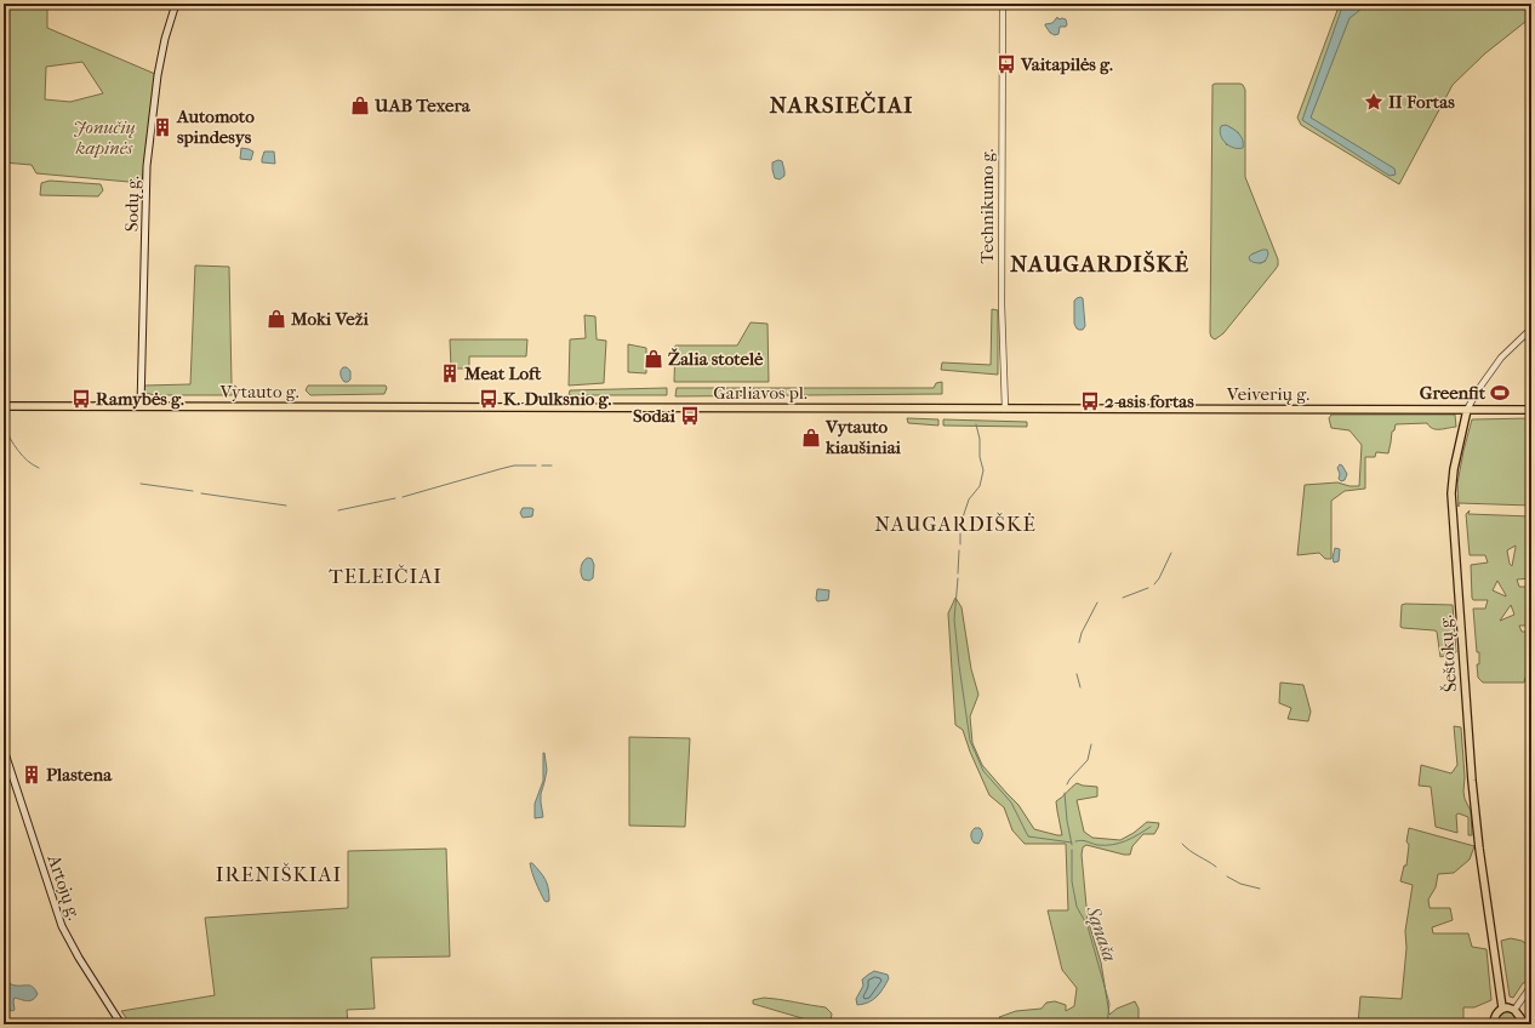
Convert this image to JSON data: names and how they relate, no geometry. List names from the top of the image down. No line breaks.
{"streets":{"main road":["Sodų g.","Vytauto g.","Garliavos pl.","Veiverių g.","Šeštokų g.","Artojų g."],"street":["Technikumo g."]},"crossings":[["Sodų g.","Vytauto g."],["Technikumo g.","Garliavos pl."],["Technikumo g.","Veiverių g."],["Vytauto g.","Garliavos pl."],["Garliavos pl.","Veiverių g."],["Veiverių g.","Šeštokų g."]],"districts":["NARSIEČIAI","NAUGARDIŠKĖ","NAUGARDIŠKĖ","TELEIČIAI","IRENIŠKIAI"],"water":["Sąnaša"],"parks":["Jonučių kapinės"],"places":{"bus stop":["Vaitapilės g.","Ramybės g.","K. Dulksnio g.","2-asis fortas","Sodai"],"place":["II Fortas"],"shop":["UAB Texera","Moki Veži","Žalia stotelė","Vytauto kiaušiniai"],"building":["Automoto spindesys","Meat Loft","Plastena"],"sports":["Greenfit"]}}
